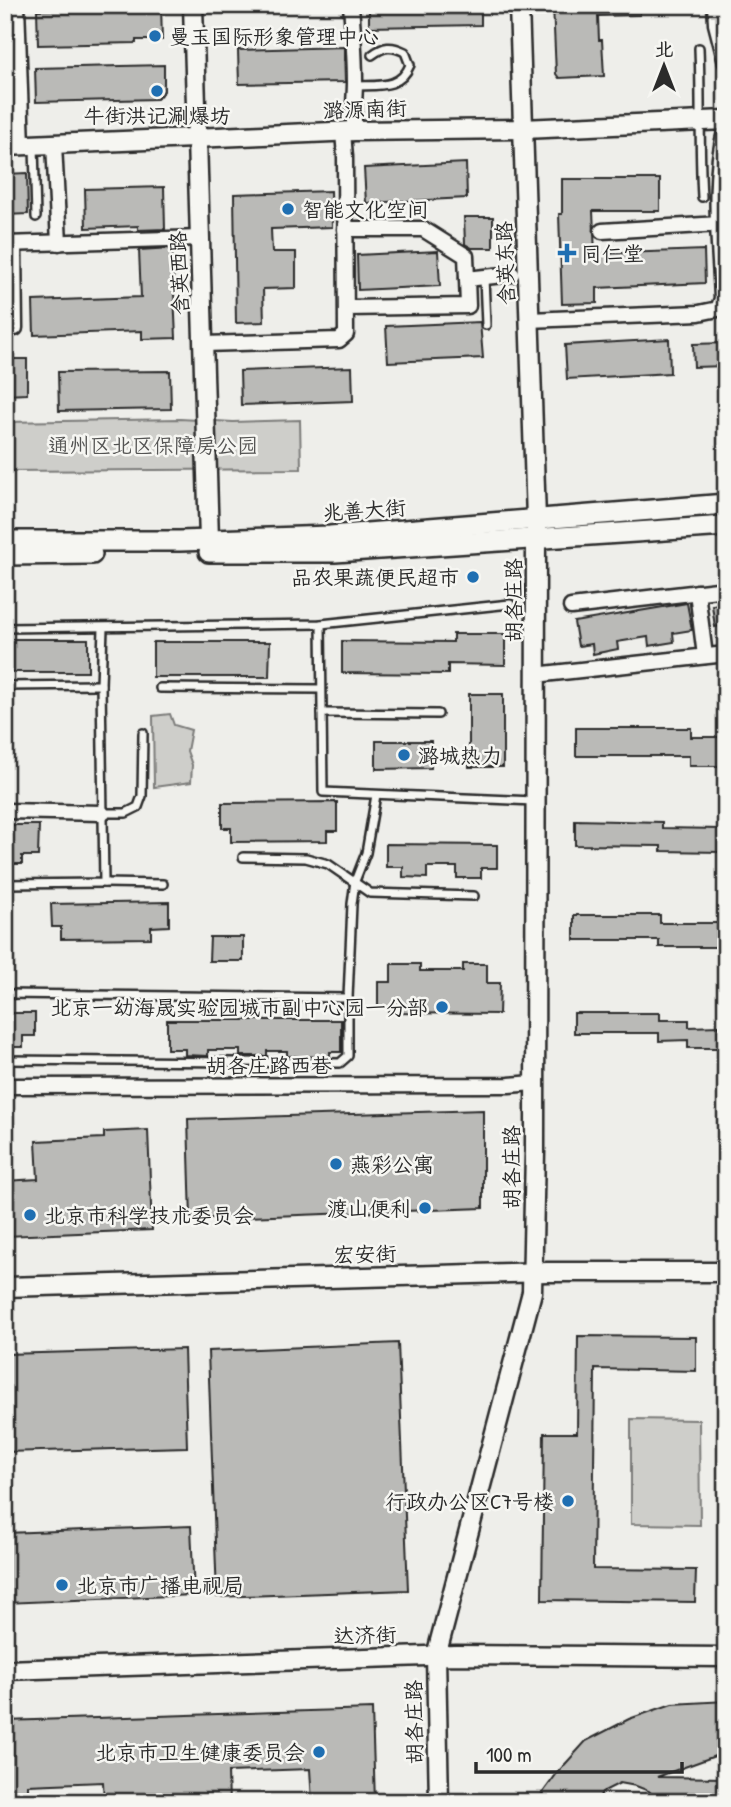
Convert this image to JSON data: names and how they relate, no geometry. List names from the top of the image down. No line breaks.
{"streets":{"main road":["兆善大街"],"street":["潞源南街","含英东路","含英西路","胡各庄路","胡各庄路西巷","宏安街","达济街"]},"crossings":[["潞源南街","含英东路"],["潞源南街","含英西路"],["含英东路","兆善大街"],["含英东路","胡各庄路"],["含英西路","兆善大街"],["兆善大街","胡各庄路"],["胡各庄路","胡各庄路西巷"],["胡各庄路","宏安街"],["胡各庄路","达济街"]],"parks":["通州区北区保障房公园"],"places":{"other":["曼玉国际形象管理中心","牛街洪记涮爆坊","智能文化空间","品农果蔬便民超市","潞城热力","北京一幼海晟实验园城市副中心园一分部","燕彩公寓","渡山便利","北京市科学技术委员会","行政办公区C7号楼","北京市广播电视局","北京市卫生健康委员会"],"health":["同仁堂"]},"scale_bar":"100 m","north":"top"}
